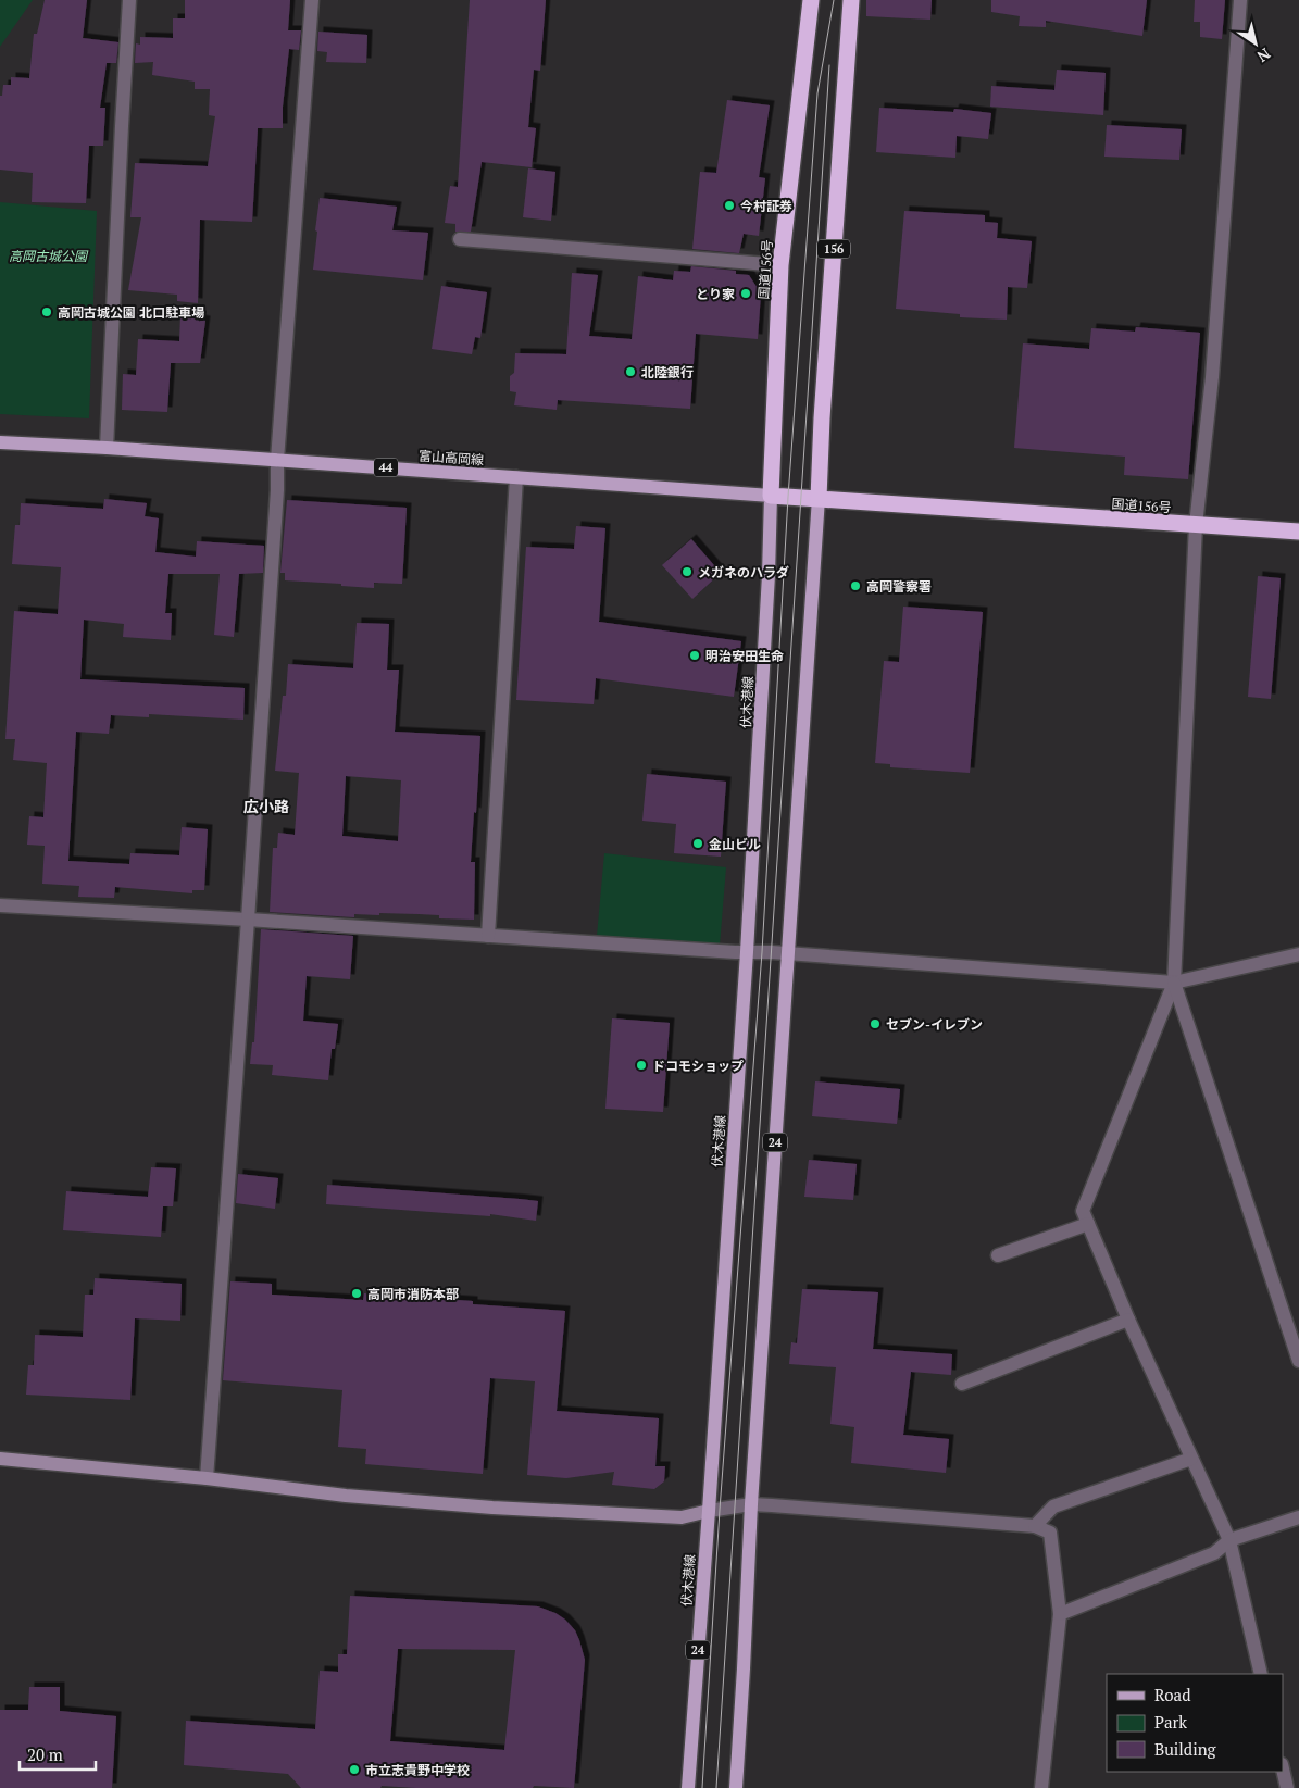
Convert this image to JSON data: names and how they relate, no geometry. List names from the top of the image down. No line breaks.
{"streets":{"highway":["156","国道156号"],"main road":["富山高岡線","44","伏木港線","24"]},"crossings":[["156","国道156号"],["156","24"],["国道156号","富山高岡線"],["国道156号","伏木港線"],["国道156号","24"],["富山高岡線","伏木港線"]],"districts":["広小路"],"parks":["高岡古城公園"],"places":["今村証券","とり家","高岡古城公園 北口駐車場","北陸銀行","メガネのハラダ","高岡警察署","明治安田生命","金山ビル","セブン-イレブン","ドコモショップ","高岡市消防本部","市立志貴野中学校"],"legend":["Road","Park","Building"],"scale_bar":"20 m","north":"bottom right"}
